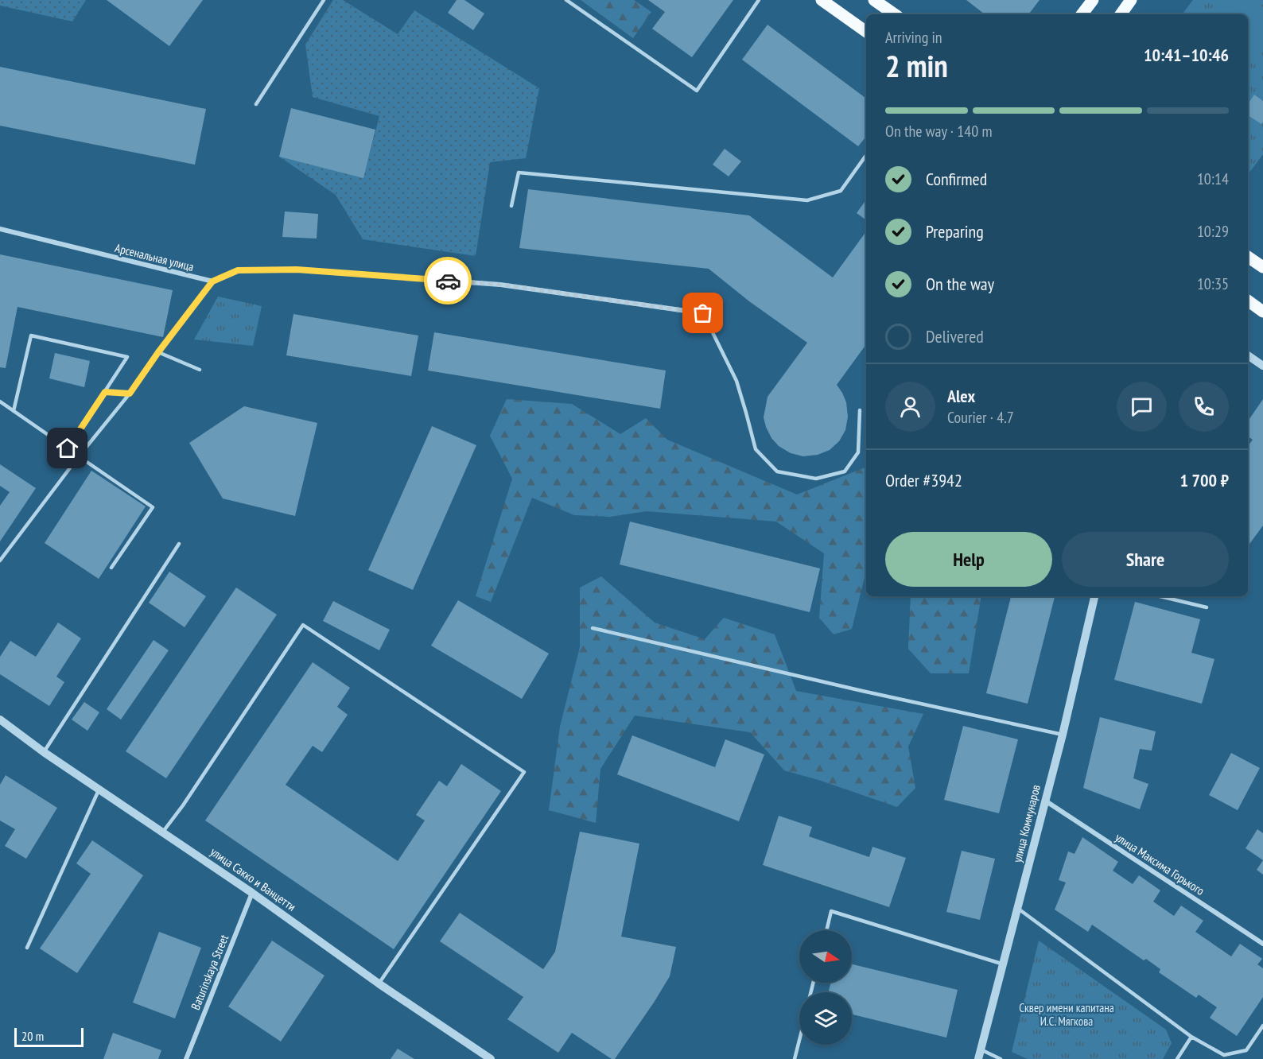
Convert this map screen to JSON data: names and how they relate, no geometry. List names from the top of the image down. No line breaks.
{"streets":{"street":["Арсенальная улица","улица Коммунаров","улица Максима Горького","улица Сакко и Ванцетти","Baturinskaya Street"]},"crossings":[["улица Коммунаров","улица Максима Горького"],["улица Сакко и Ванцетти","Baturinskaya Street"]],"parks":["Сквер имени капитана И.С. Мягкова"],"scale_bar":"20 m","north":"right","page":{"heading":["2 min","Arriving in","10:41–10:46"],"panel":["Alex","Courier · 4.7","Order #3942","1 700 ₽"],"bar":"On the way · 140 m","list":[["Confirmed","10:14"],["Preparing","10:29"],["On the way","10:35"],"Delivered"],"buttons":["Help","Share"],"scale":"20 m"}}
